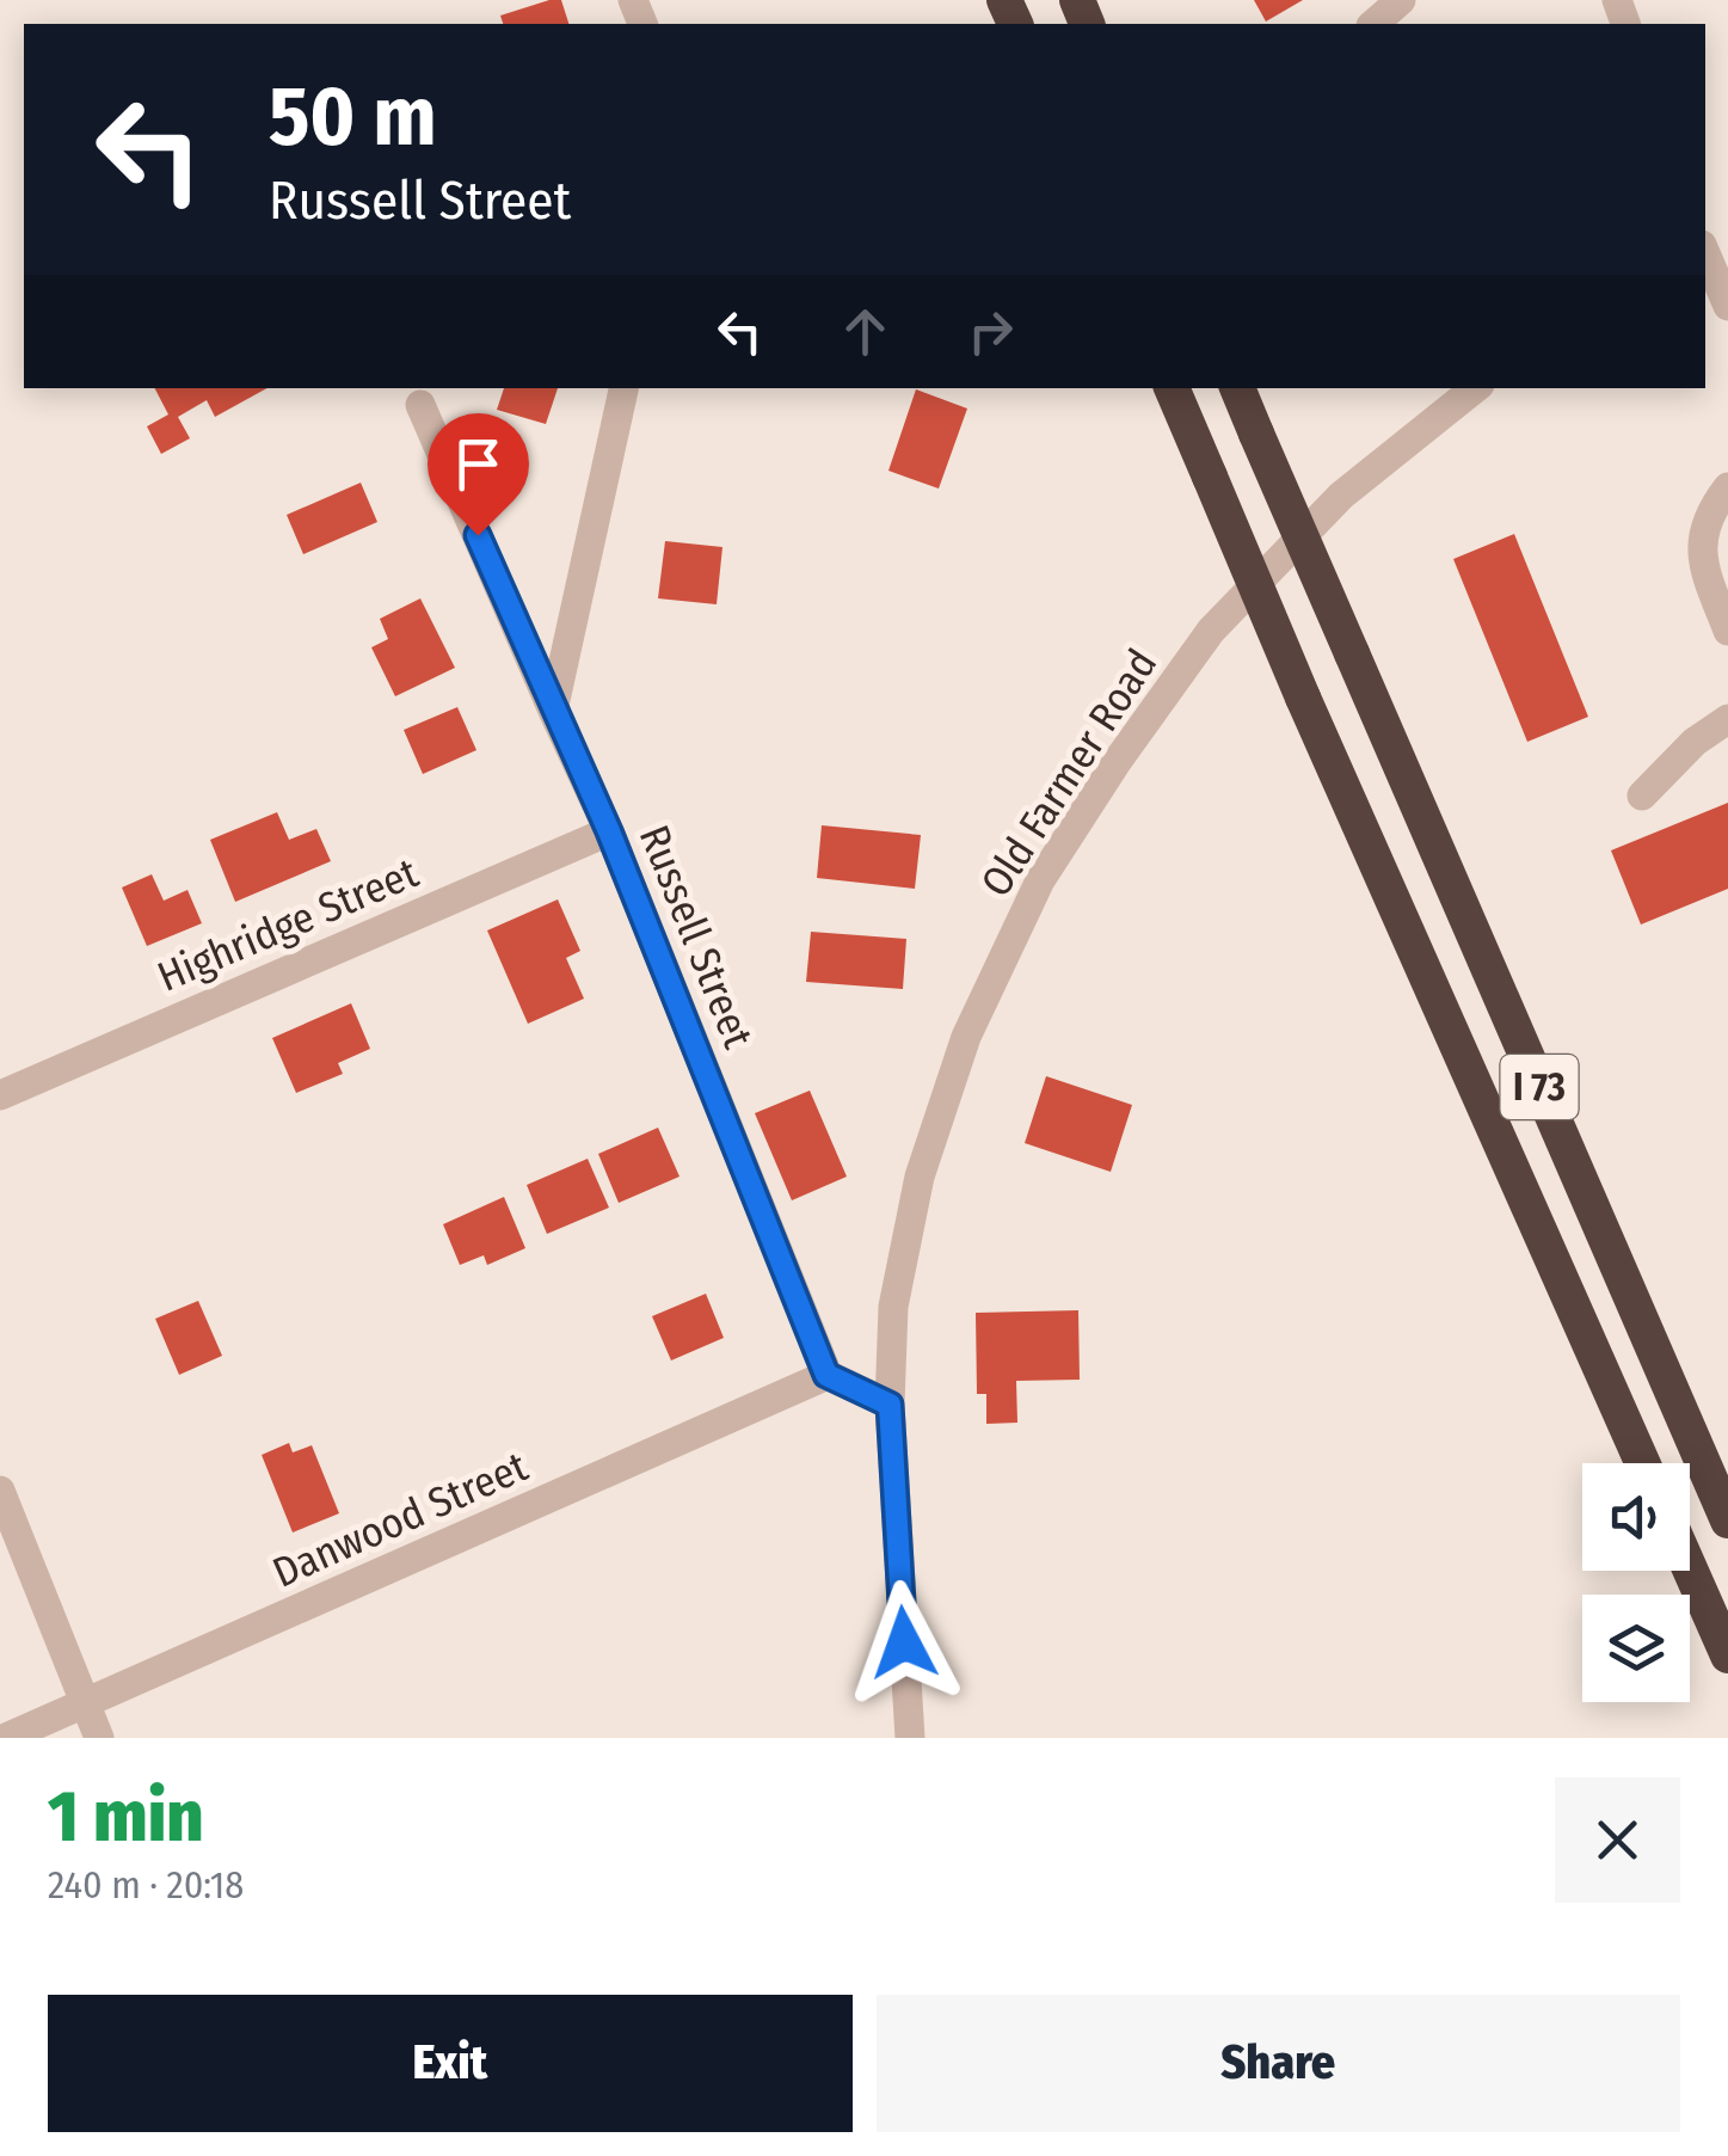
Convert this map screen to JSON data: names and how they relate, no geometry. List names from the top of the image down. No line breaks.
{"streets":{"highway":["I 73"],"street":["Old Farmer Road","Highridge Street","Russell Street","Danwood Street"]},"crossings":[["Highridge Street","Russell Street"],["Russell Street","Danwood Street"]],"page":{"turn":["50 m","Russell Street"],"heading":["1 min","240 m · 20:18"],"buttons":["Exit","Share"]}}
